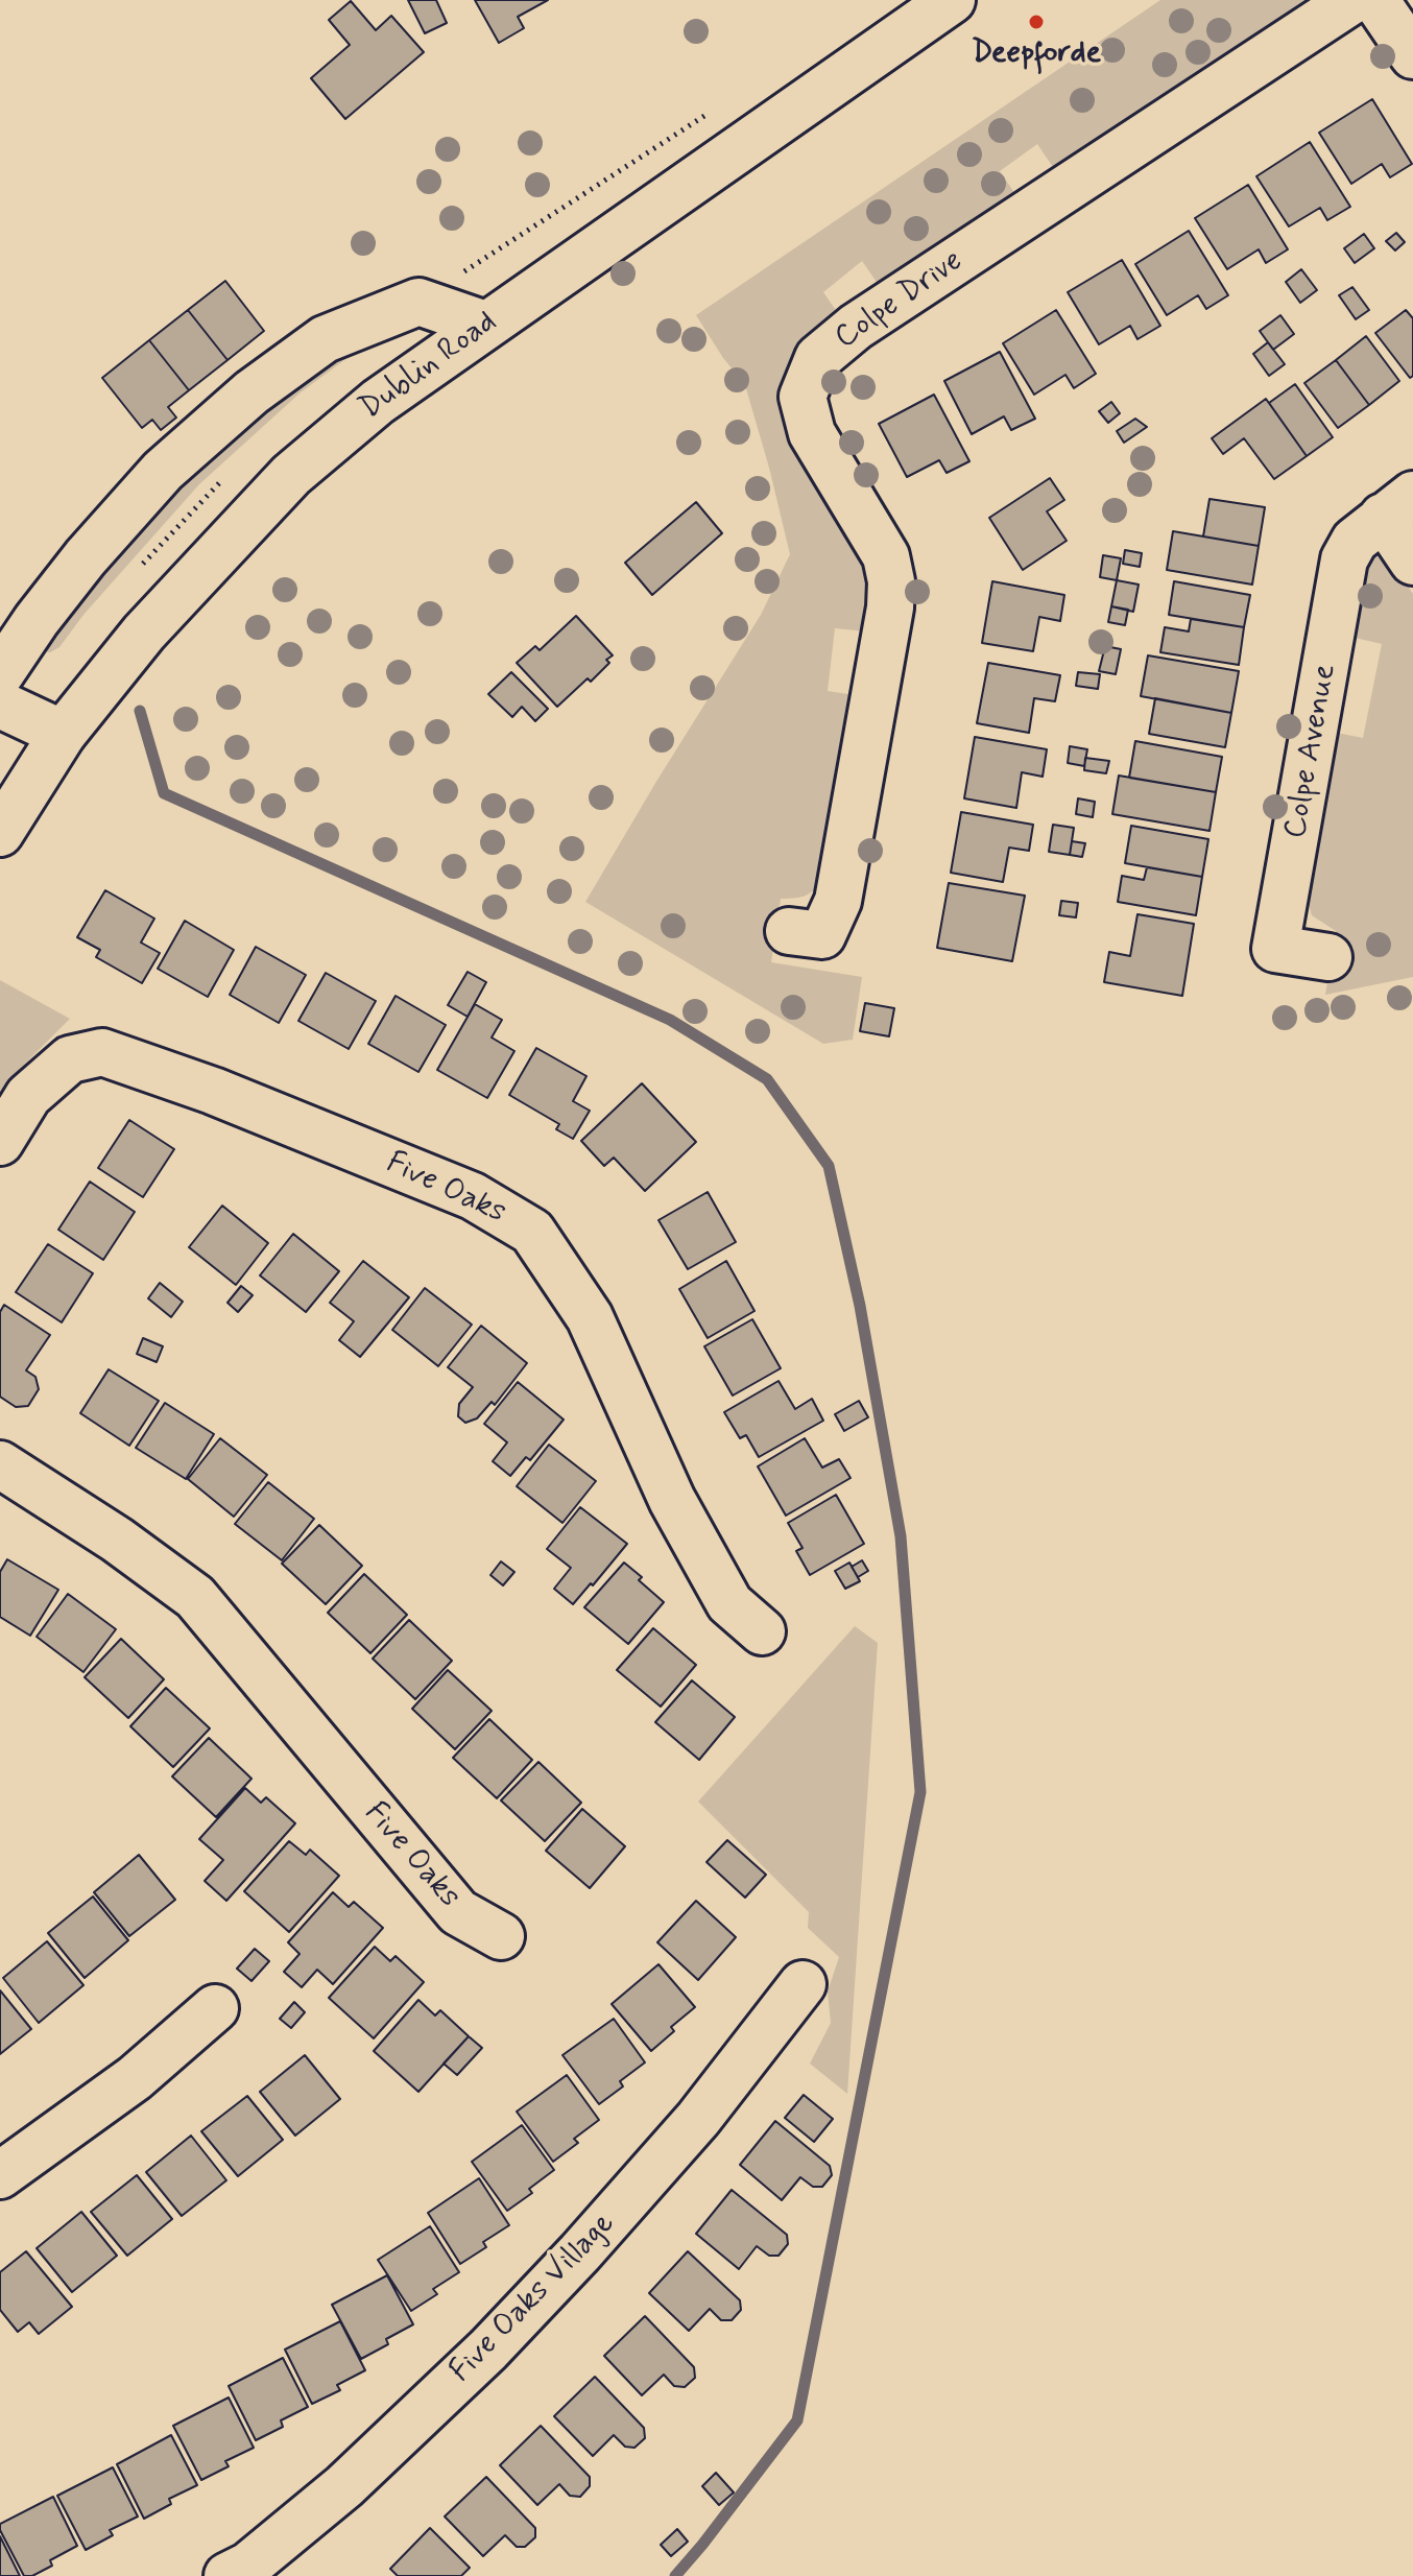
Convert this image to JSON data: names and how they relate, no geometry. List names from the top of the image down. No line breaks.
{"streets":{"street":["Colpe Drive","Dublin Road","Colpe Avenue","Five Oaks","Five Oaks Village"]},"places":["Deepforde"]}
